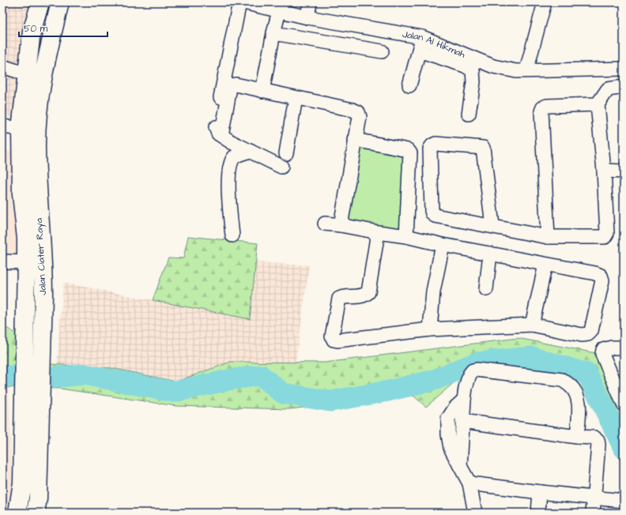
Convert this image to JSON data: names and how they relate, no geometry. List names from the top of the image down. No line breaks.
{"streets":{"main road":["Jalan Ciater Raya"],"street":["Jalan Al Hikmah"]},"scale_bar":"50 m"}
